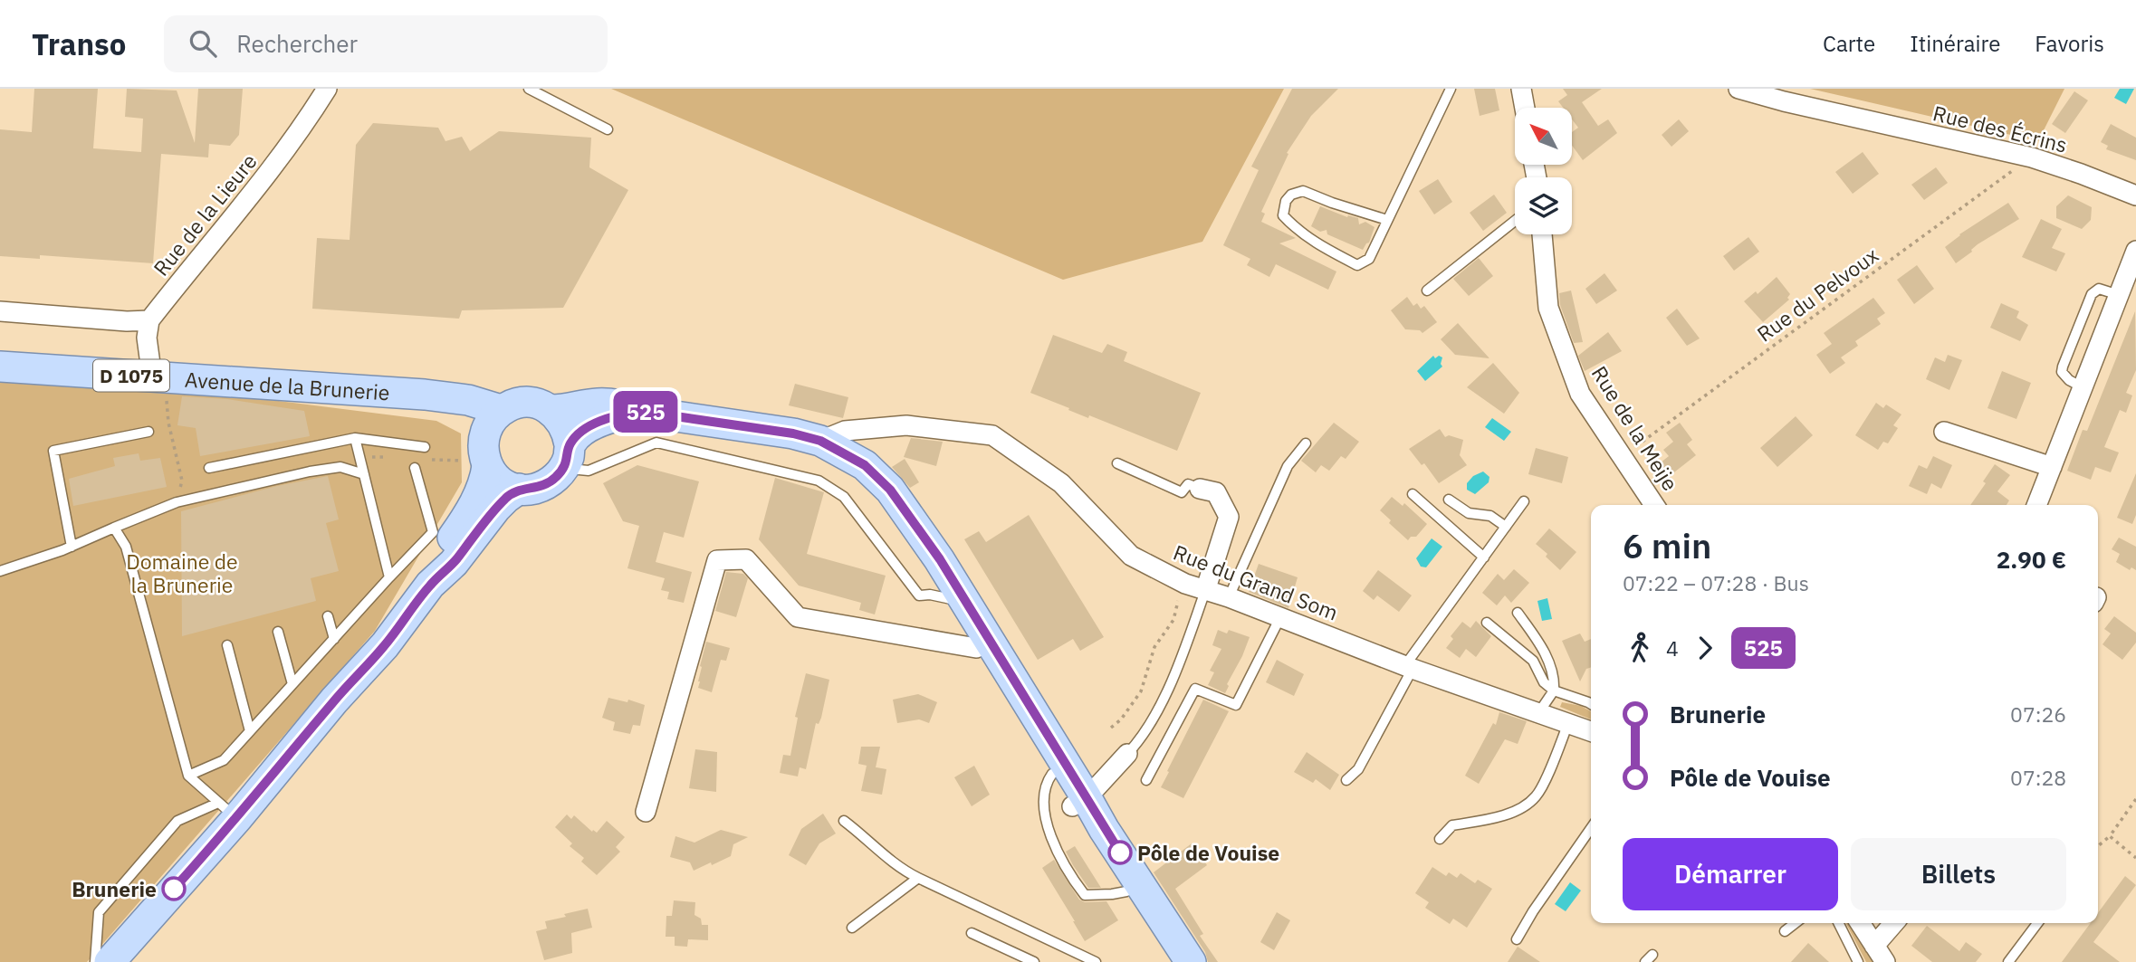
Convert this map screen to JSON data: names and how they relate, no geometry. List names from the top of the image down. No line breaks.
{"streets":{"main road":["D 1075","Avenue de la Brunerie"],"street":["Rue des Écrins","Rue de la Lieure","Rue de la Meije","Rue du Grand Som"],"path":["Rue du Pelvoux"]},"crossings":[["Rue des Écrins","Rue du Pelvoux"],["Rue du Pelvoux","Rue de la Meije"]],"parks":["Domaine de la Brunerie"],"places":["Pôle de Vouise","Brunerie"],"lines":["bus line 525"],"north":"top left","page":{"header":"Transo","search":"Rechercher","nav":["Carte","Itinéraire","Favoris"],"on_map":"525","heading":["6 min","07:22 – 07:28 · Bus","2.90 €"],"legs":["4","525"],"list":[{"name":"Brunerie","value":"07:26"},{"name":"Pôle de Vouise","value":"07:28"}],"buttons":["Démarrer","Billets"]}}
